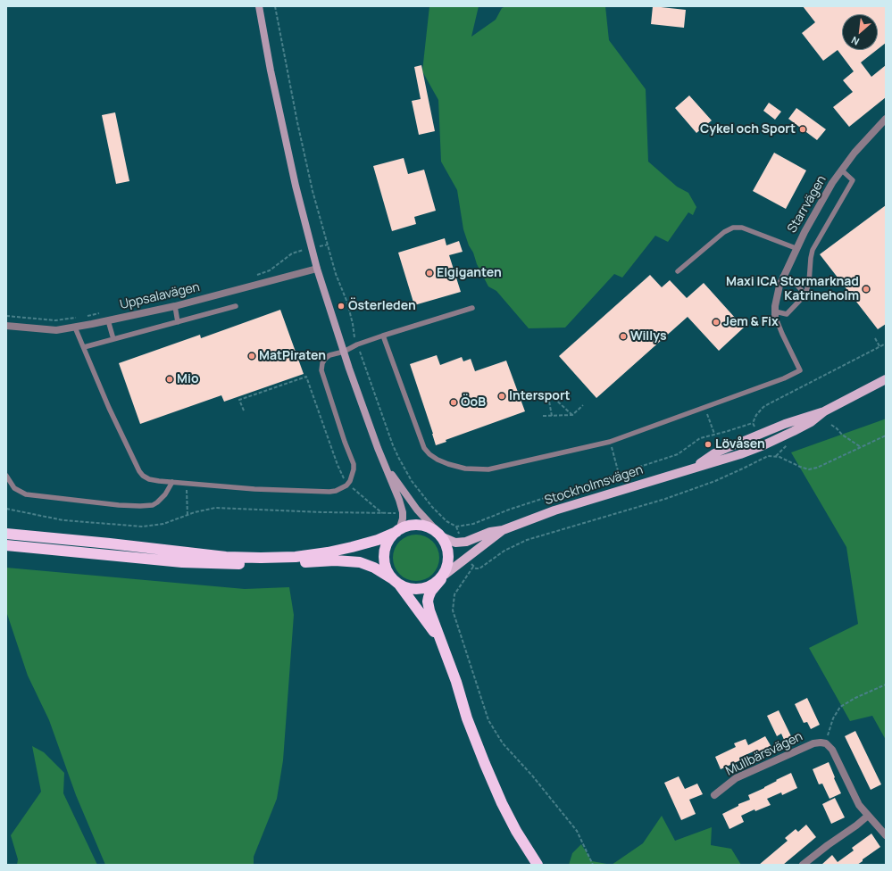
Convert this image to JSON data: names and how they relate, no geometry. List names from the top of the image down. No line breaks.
{"streets":{"main road":["Stockholmsvägen"],"street":["Starrvägen","Uppsalavägen","Mullbärsvägen"]},"places":["Cykel och Sport","Elgiganten","Maxi ICA Stormarknad Katrineholm","Österleden","Jem & Fix","Willys","MatPiraten","Mio","Intersport","ÖoB","Lövåsen"],"north":"bottom left"}
